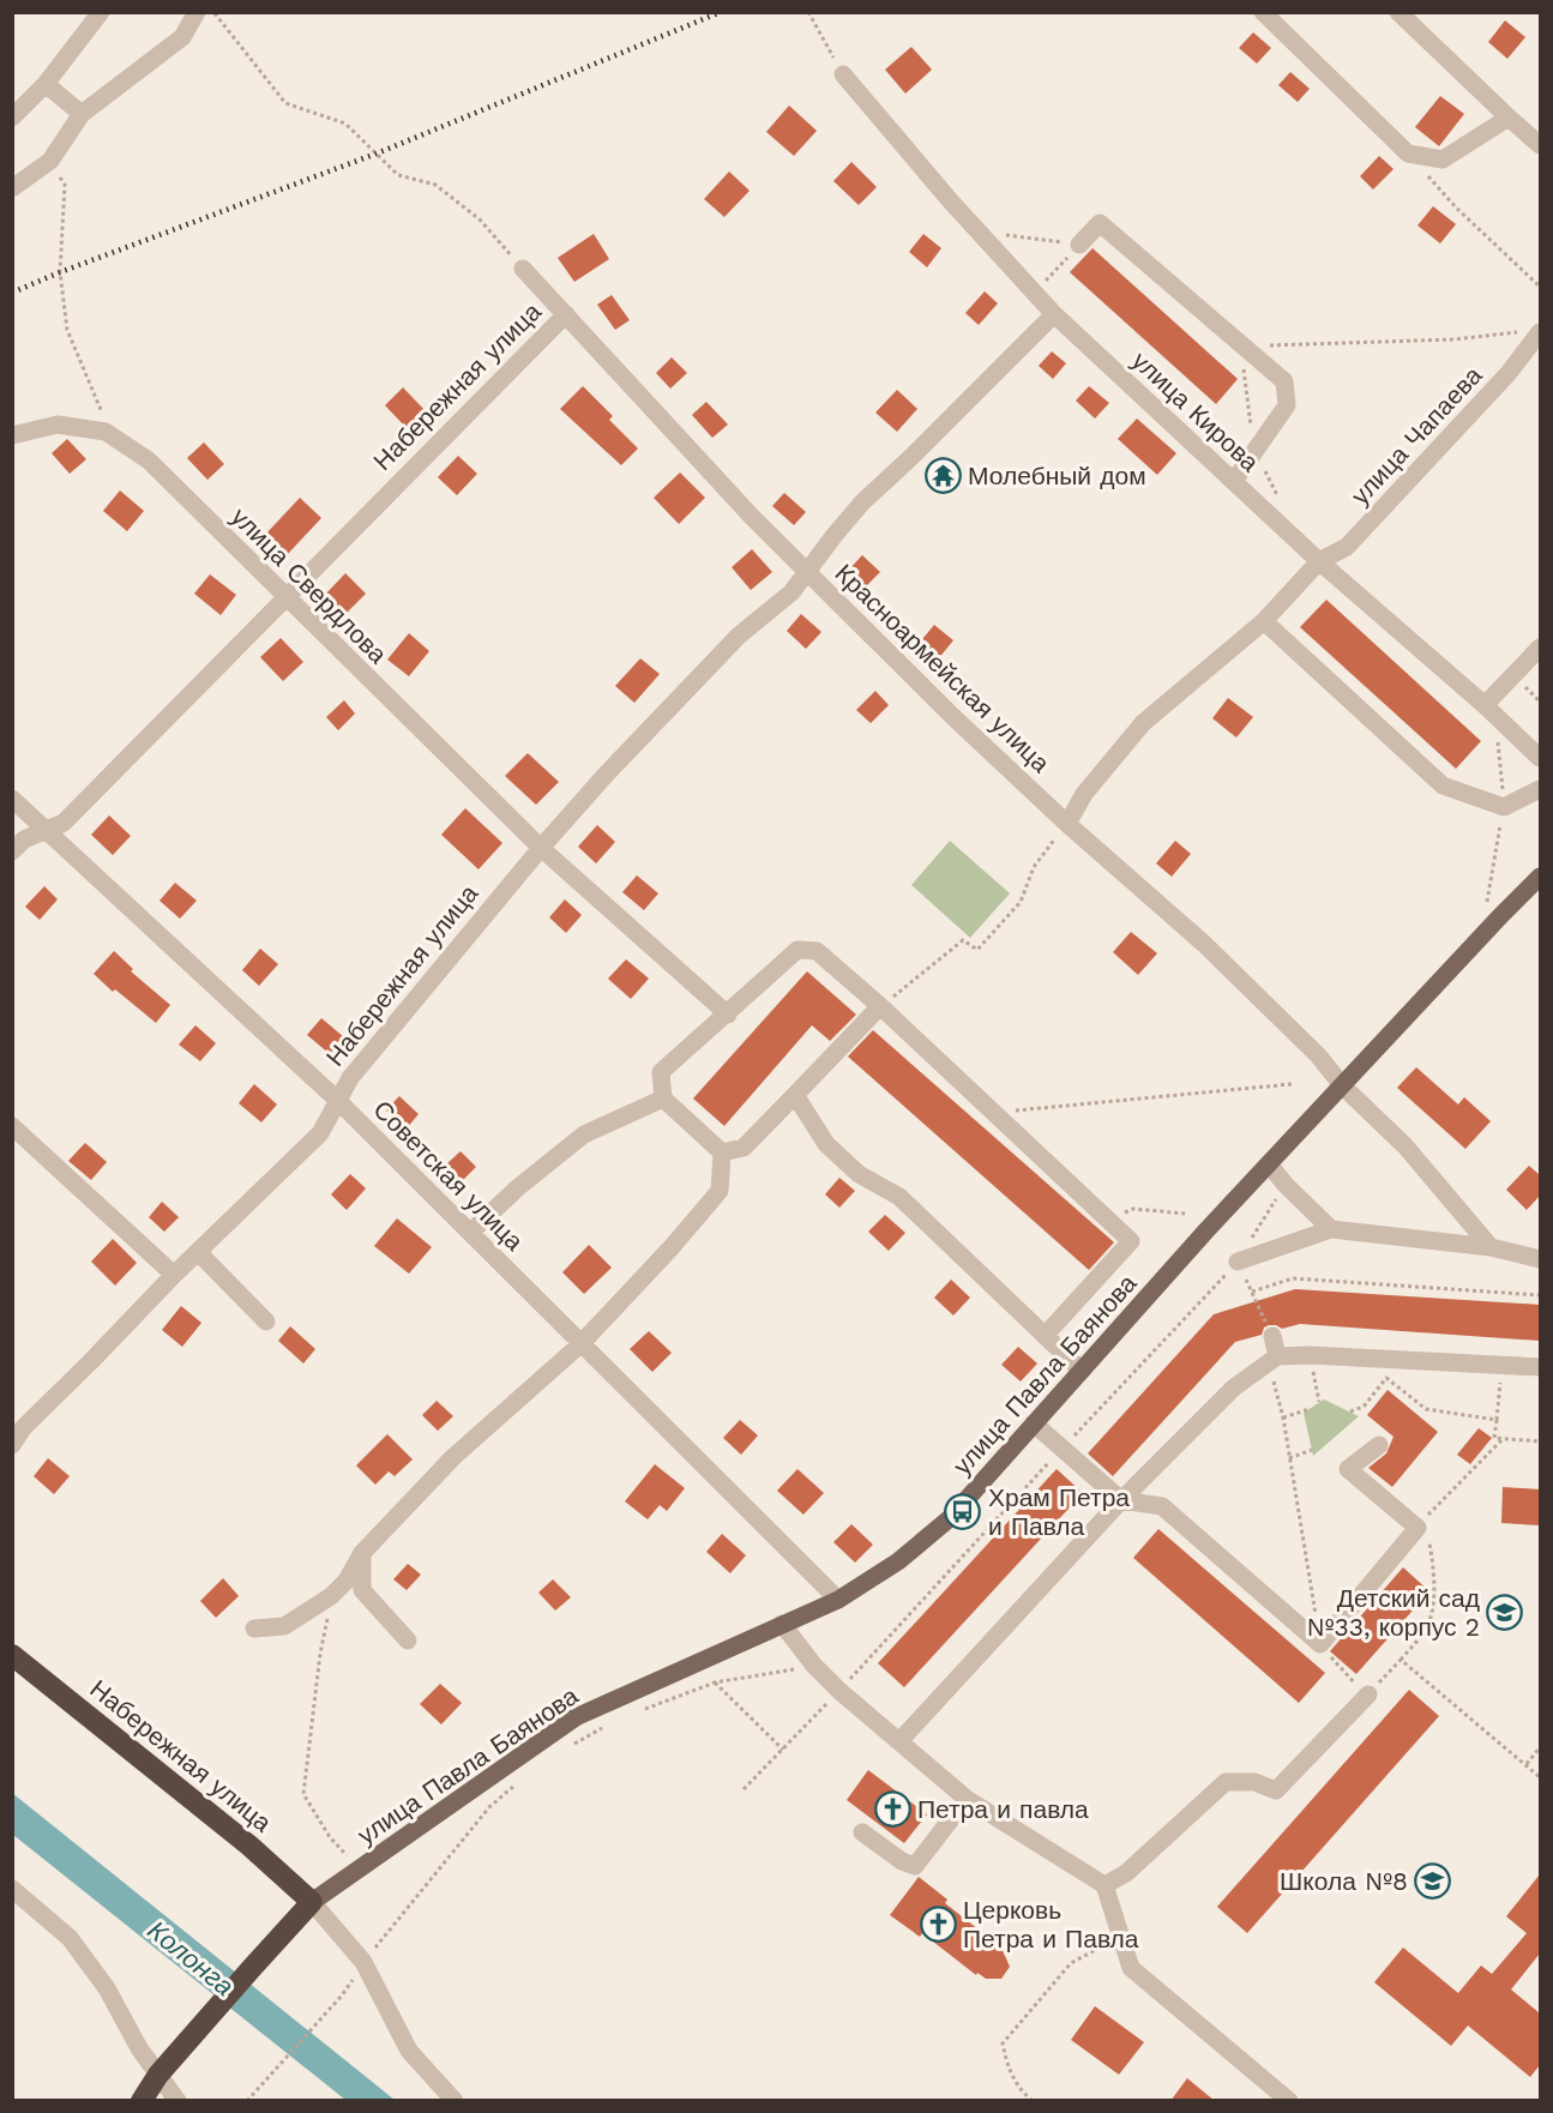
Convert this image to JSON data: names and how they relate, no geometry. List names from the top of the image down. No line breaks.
{"streets":{"highway":["Набережная улица"],"main road":["улица Павла Баянова"],"street":["улица Кирова","улица Чапаева","улица Свердлова","Красноармейская улица","Советская улица"]},"crossings":[["Набережная улица","улица Кирова"],["Набережная улица","улица Свердлова"],["Набережная улица","Красноармейская улица"],["Набережная улица","Советская улица"],["Набережная улица","улица Павла Баянова"],["улица Кирова","улица Чапаева"],["улица Чапаева","Красноармейская улица"],["Красноармейская улица","улица Павла Баянова"],["Советская улица","улица Павла Баянова"]],"water":["Колонга"],"places":{"temple":["Молебный дом"],"bus stop":["Храм Петра и Павла"],"school or university":["Детский сад №33, корпус 2","Школа №8"],"church":["Петра и павла","Церковь Петра и Павла"]}}
